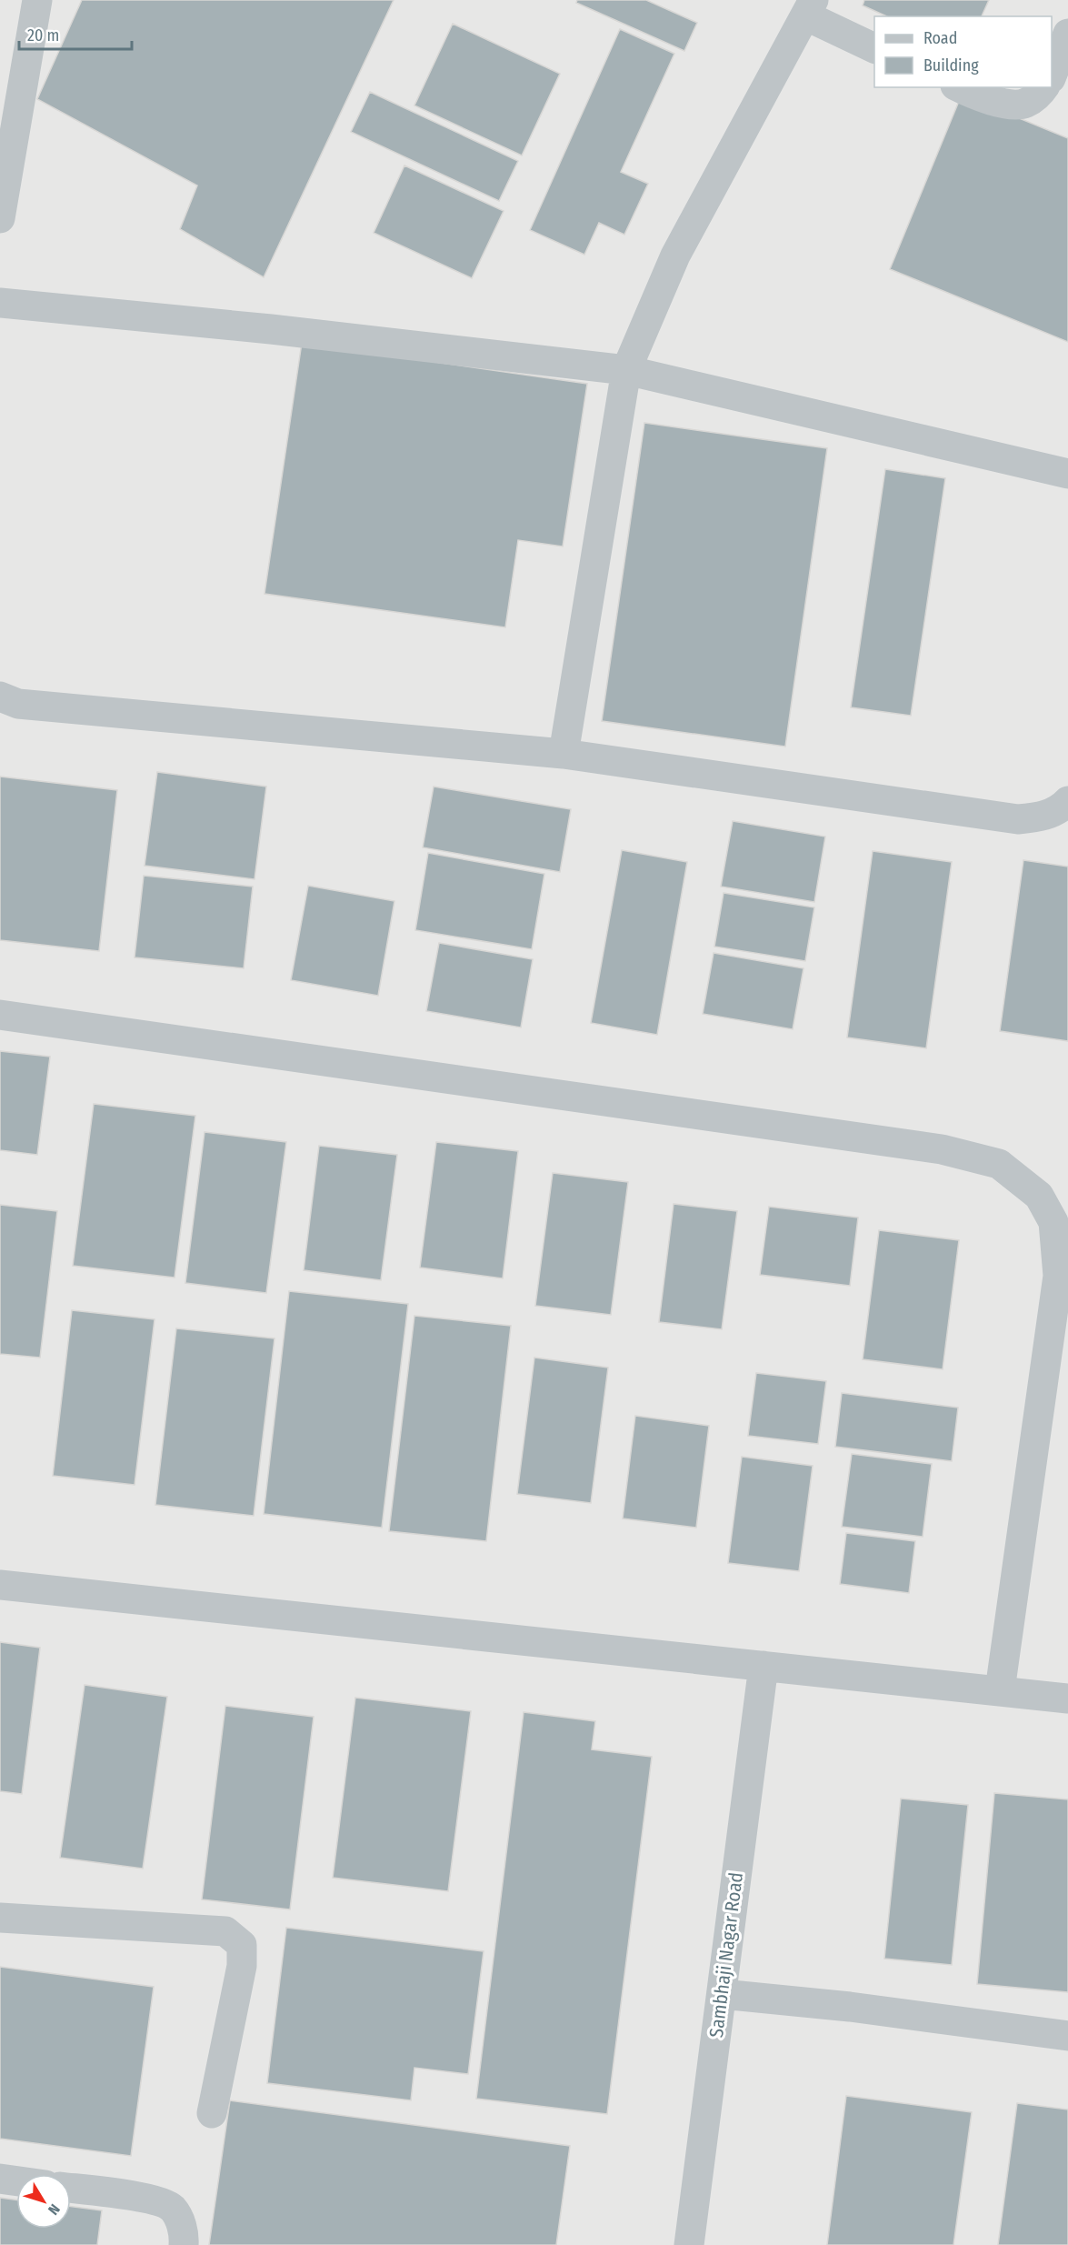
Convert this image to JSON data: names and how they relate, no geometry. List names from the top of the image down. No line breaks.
{"streets":{"street":["Sambhaji Nagar Road"]},"legend":["Road","Building"],"scale_bar":"20 m","north":"bottom right"}
